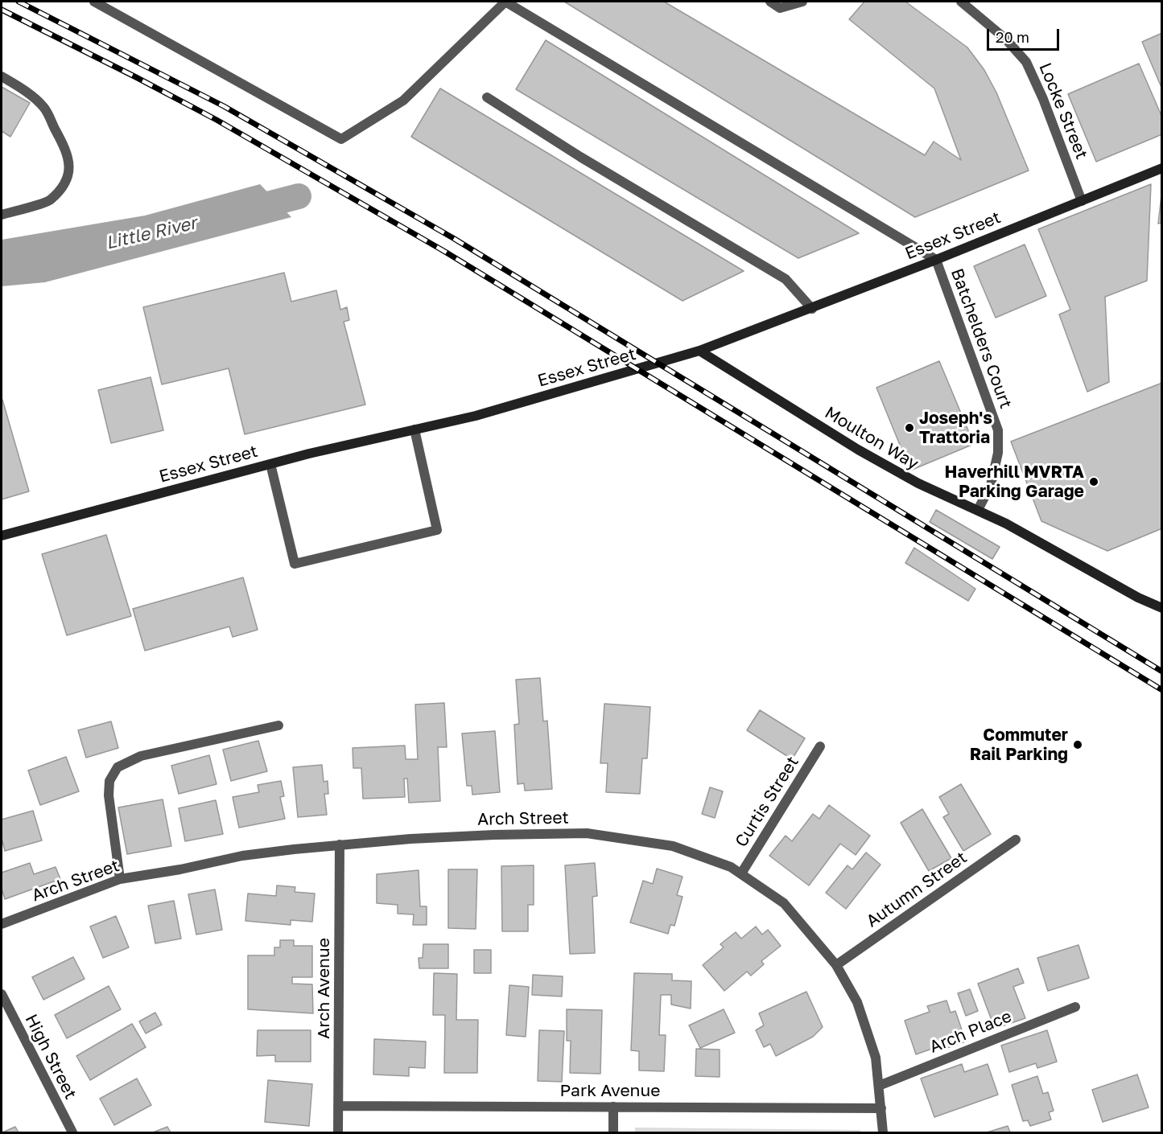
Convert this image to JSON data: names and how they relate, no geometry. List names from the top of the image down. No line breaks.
{"streets":{"main road":["Essex Street","Moulton Way"],"street":["Locke Street","Batchelders Court","Curtis Street","Arch Street","Autumn Street","Arch Avenue","Arch Place","High Street","Park Avenue"]},"crossings":[["Locke Street","Essex Street"],["Essex Street","Batchelders Court"],["Essex Street","Moulton Way"],["Batchelders Court","Moulton Way"],["Curtis Street","Arch Street"],["Arch Street","Autumn Street"],["Arch Street","Arch Avenue"],["Arch Street","Arch Place"],["Arch Street","Park Avenue"],["Arch Avenue","Park Avenue"]],"water":["Little River"],"places":["Joseph's Trattoria","Haverhill MVRTA Parking Garage","Commuter Rail Parking"],"scale_bar":"20 m"}
